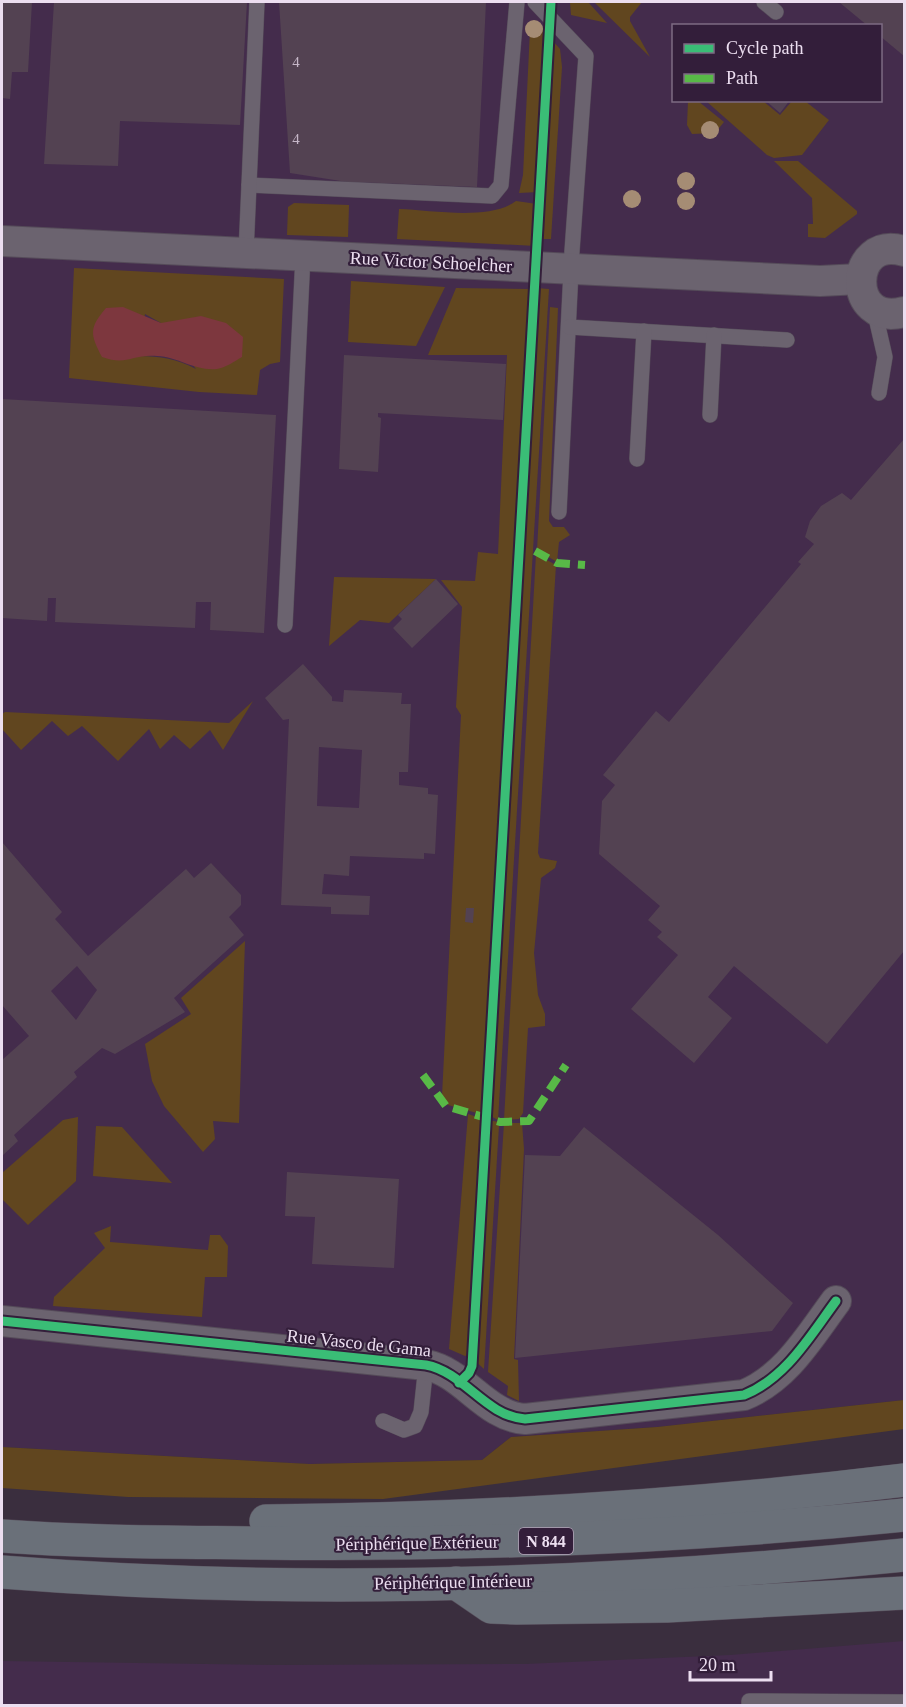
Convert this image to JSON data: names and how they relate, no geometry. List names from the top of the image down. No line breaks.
{"streets":{"highway":["N 844","Périphérique Extérieur","Périphérique Intérieur"],"street":["Rue Victor Schoelcher","Rue Vasco de Gama"]},"house_numbers":["4","4"],"legend":["Cycle path","Path"],"scale_bar":"20 m"}
